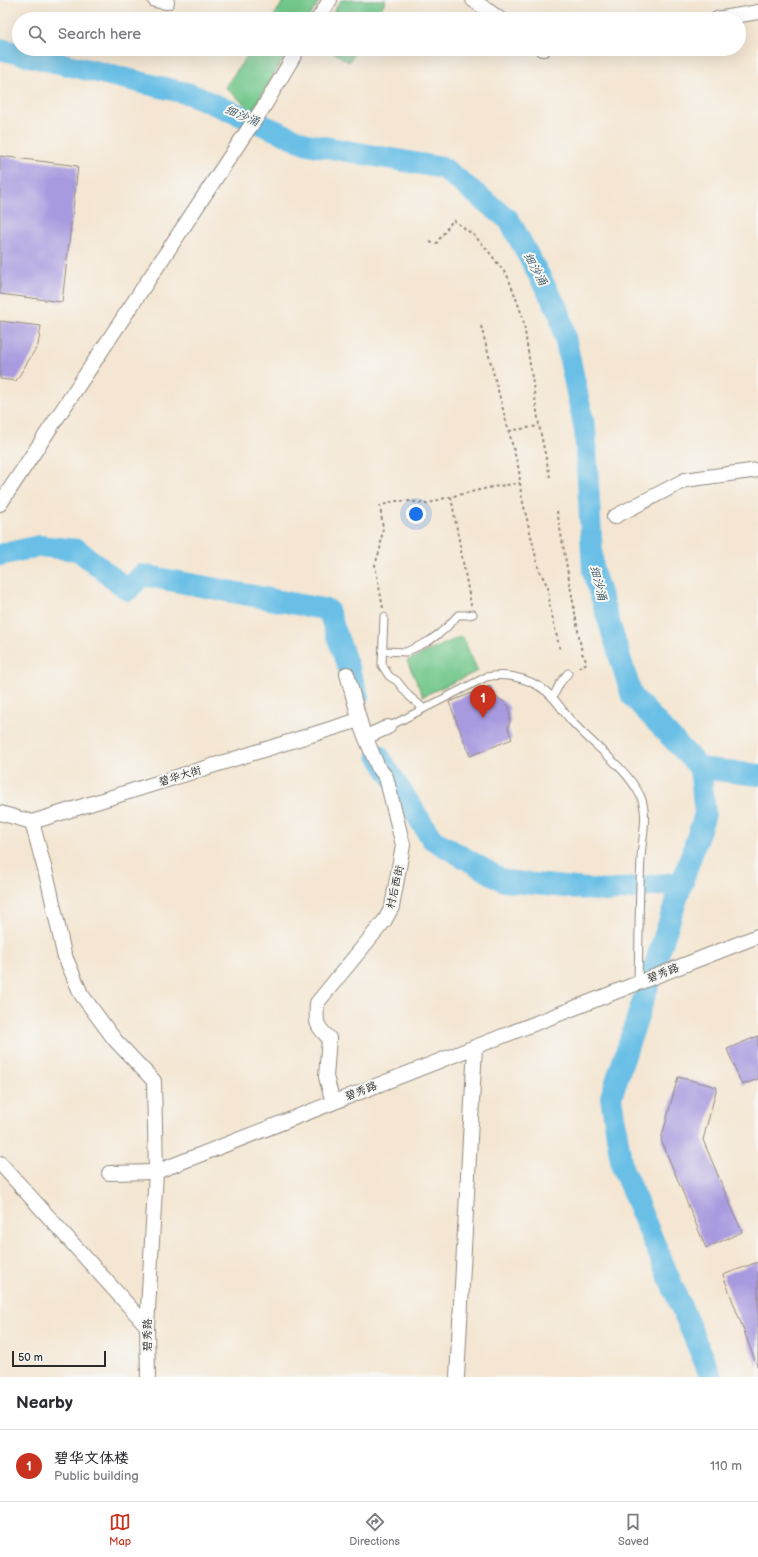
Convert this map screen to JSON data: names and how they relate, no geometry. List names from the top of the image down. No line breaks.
{"streets":{"street":["碧华大街","村后西街","碧秀路"]},"crossings":[["碧华大街","村后西街"],["村后西街","碧秀路"]],"water":["细沙涌"],"scale_bar":"50 m","page":{"search":"Search here","pins":"1","scale":"50 m","heading":"Nearby","list":[{"mark":"1","name":"碧华文体楼","note":"Public building","value":"110 m"}],"nav":["Map","Directions","Saved"]}}
